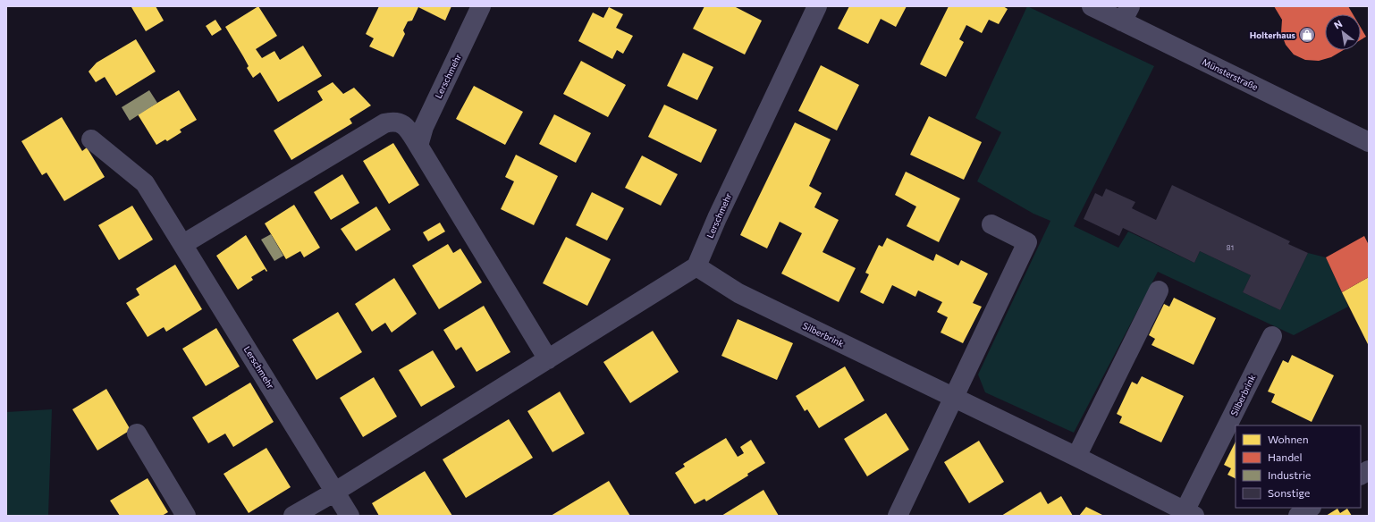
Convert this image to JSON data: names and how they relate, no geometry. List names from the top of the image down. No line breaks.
{"streets":{"street":["Münsterstraße","Lerschmehr","Silberbrink"]},"crossings":[["Lerschmehr","Silberbrink"]],"places":{"shop":["Holterhaus"]},"house_numbers":["81"],"legend":["Wohnen","Handel","Industrie","Sonstige"],"north":"top left"}
